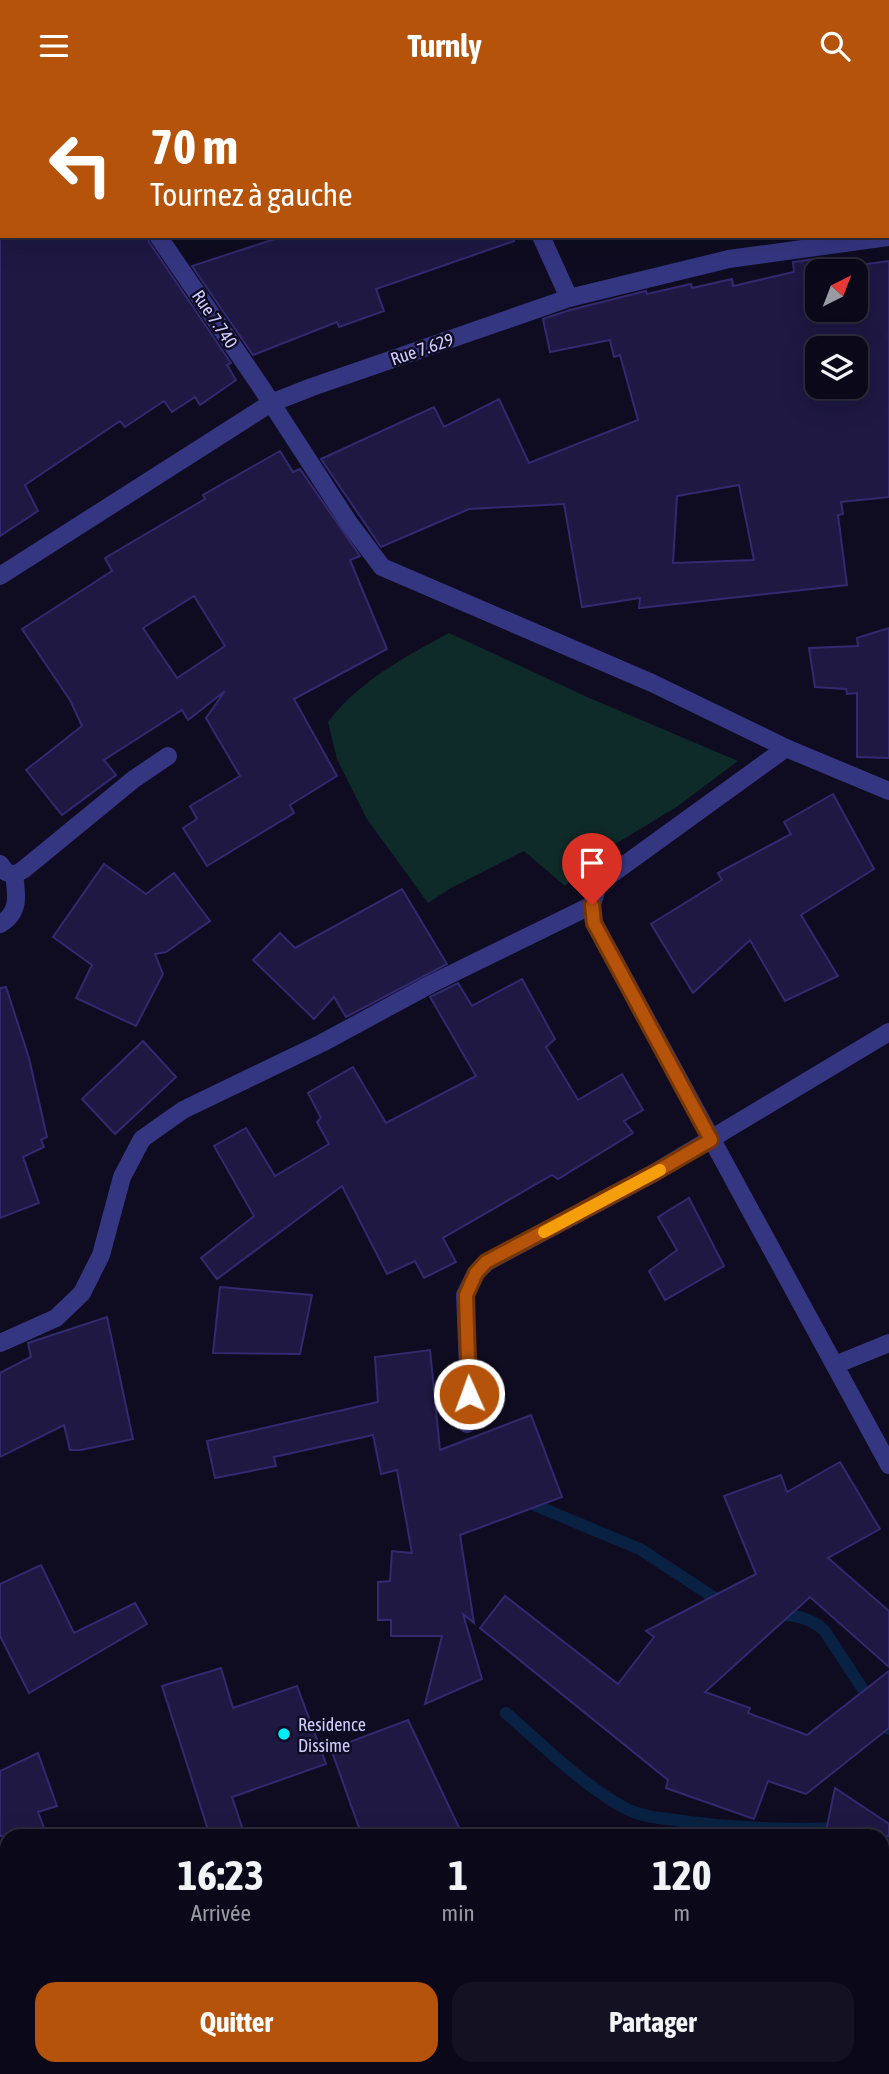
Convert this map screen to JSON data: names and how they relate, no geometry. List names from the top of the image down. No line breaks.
{"streets":{"street":["Rue 7.740","Rue 7.629"]},"crossings":[["Rue 7.740","Rue 7.629"]],"places":["Residence Dissime"],"north":"top right","page":{"header":"Turnly","turn":["70 m","Tournez à gauche"],"eta":["16:23","Arrivée","1","min","120","m"],"buttons":["Quitter","Partager"]}}
